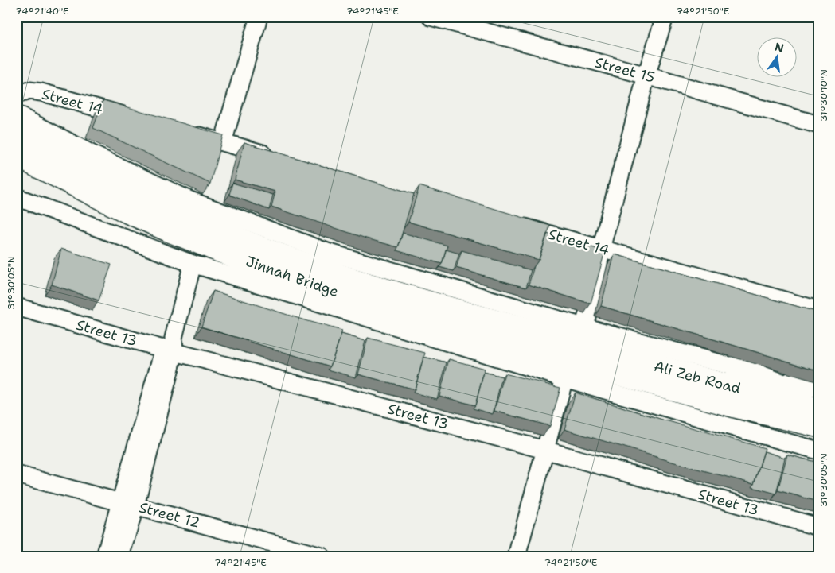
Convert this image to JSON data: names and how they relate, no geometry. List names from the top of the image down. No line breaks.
{"streets":{"main road":["Jinnah Bridge","Ali Zeb Road"],"street":["Street 15","Street 14","Street 13","Street 12"]},"crossings":[["Jinnah Bridge","Ali Zeb Road"]],"north":"top","coordinates":["74°21'40\"E","74°21'45\"E","74°21'50\"E","31°30'10\"N","31°30'05\"N"]}
